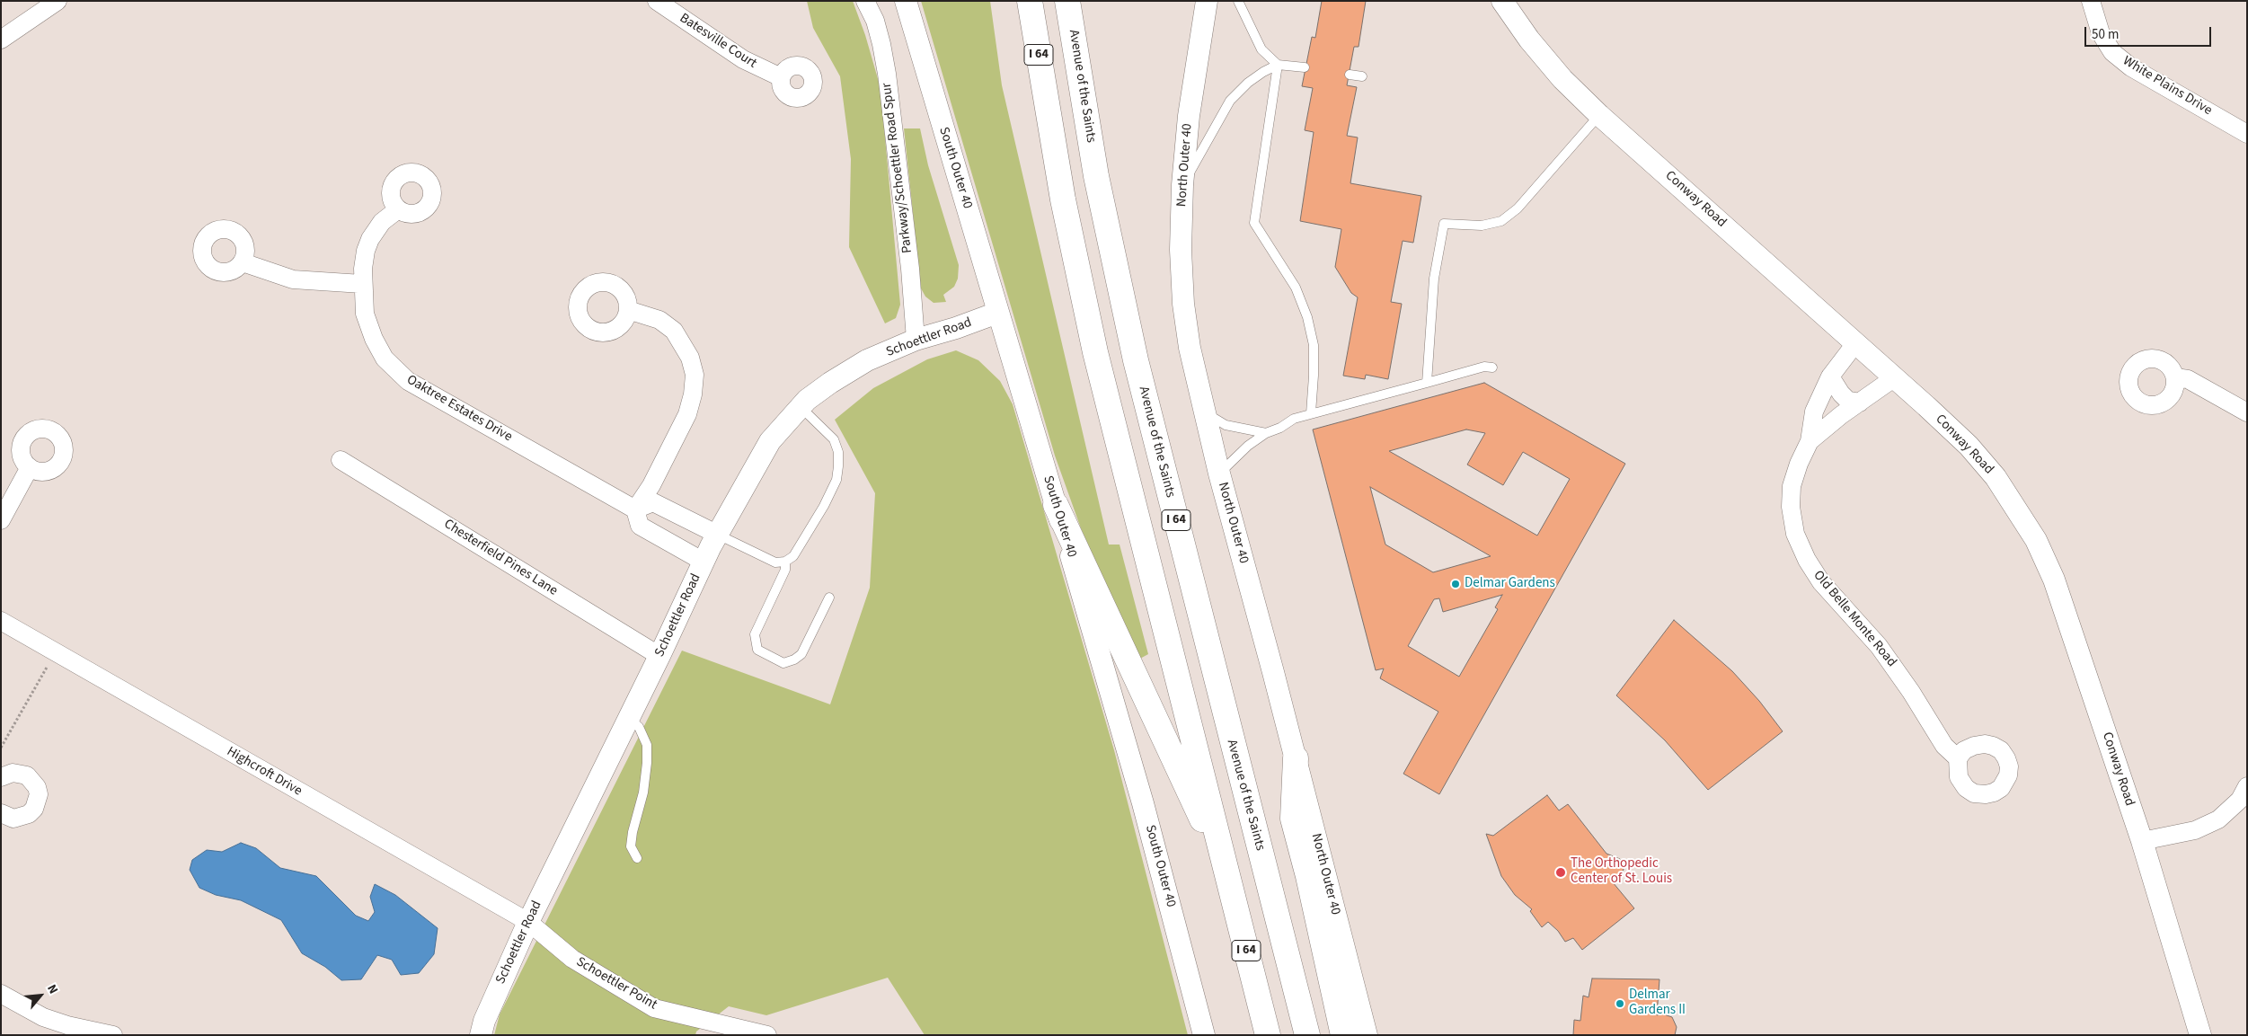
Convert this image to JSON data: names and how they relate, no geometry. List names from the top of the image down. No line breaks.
{"streets":{"highway":["I 64","Avenue of the Saints"],"street":["Batesville Court","White Plains Drive","North Outer 40","Parkway/Schoettler Road Spur","South Outer 40","Conway Road","Schoettler Road","Oaktree Estates Drive","Chesterfield Pines Lane","Old Belle Monte Road","Highcroft Drive","Schoettler Point"]},"crossings":[["Parkway/Schoettler Road Spur","Schoettler Road"],["South Outer 40","Schoettler Road"],["Conway Road","Old Belle Monte Road"],["Schoettler Road","Chesterfield Pines Lane"],["Schoettler Road","Highcroft Drive"],["Schoettler Road","Schoettler Point"],["Highcroft Drive","Schoettler Point"]],"places":["Delmar Gardens","The Orthopedic Center of St. Louis","Delmar Gardens II"],"scale_bar":"50 m","north":"top right"}
